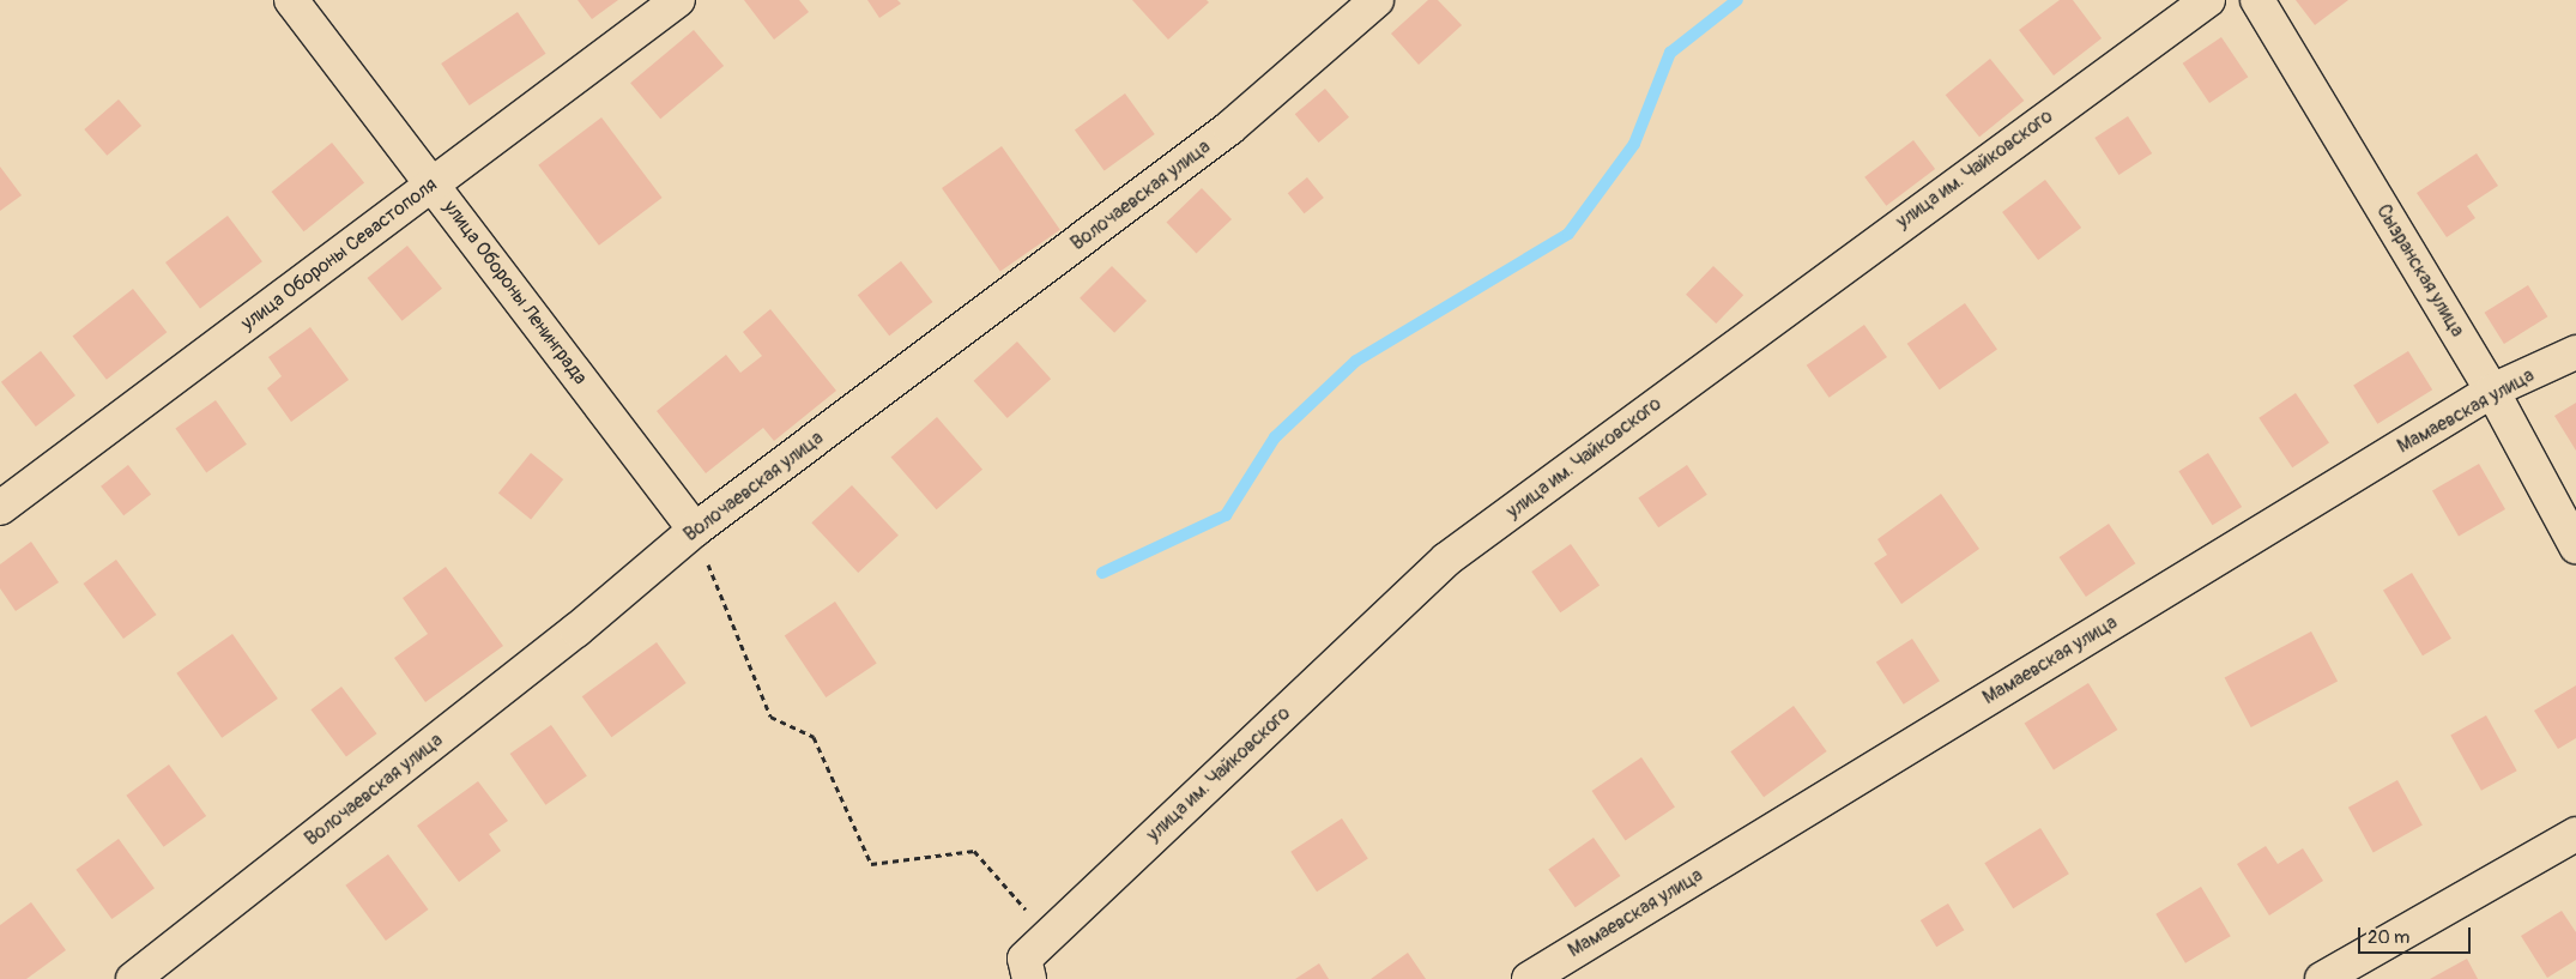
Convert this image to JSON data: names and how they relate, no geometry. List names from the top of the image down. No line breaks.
{"streets":{"street":["улица им. Чайковского","Волочаевская улица","улица Обороны Севастополя","Сызранская улица","улица Обороны Ленинграда","Мамаевская улица"]},"crossings":[["Волочаевская улица","улица Обороны Ленинграда"],["улица Обороны Севастополя","улица Обороны Ленинграда"],["Сызранская улица","Мамаевская улица"]],"scale_bar":"20 m"}
